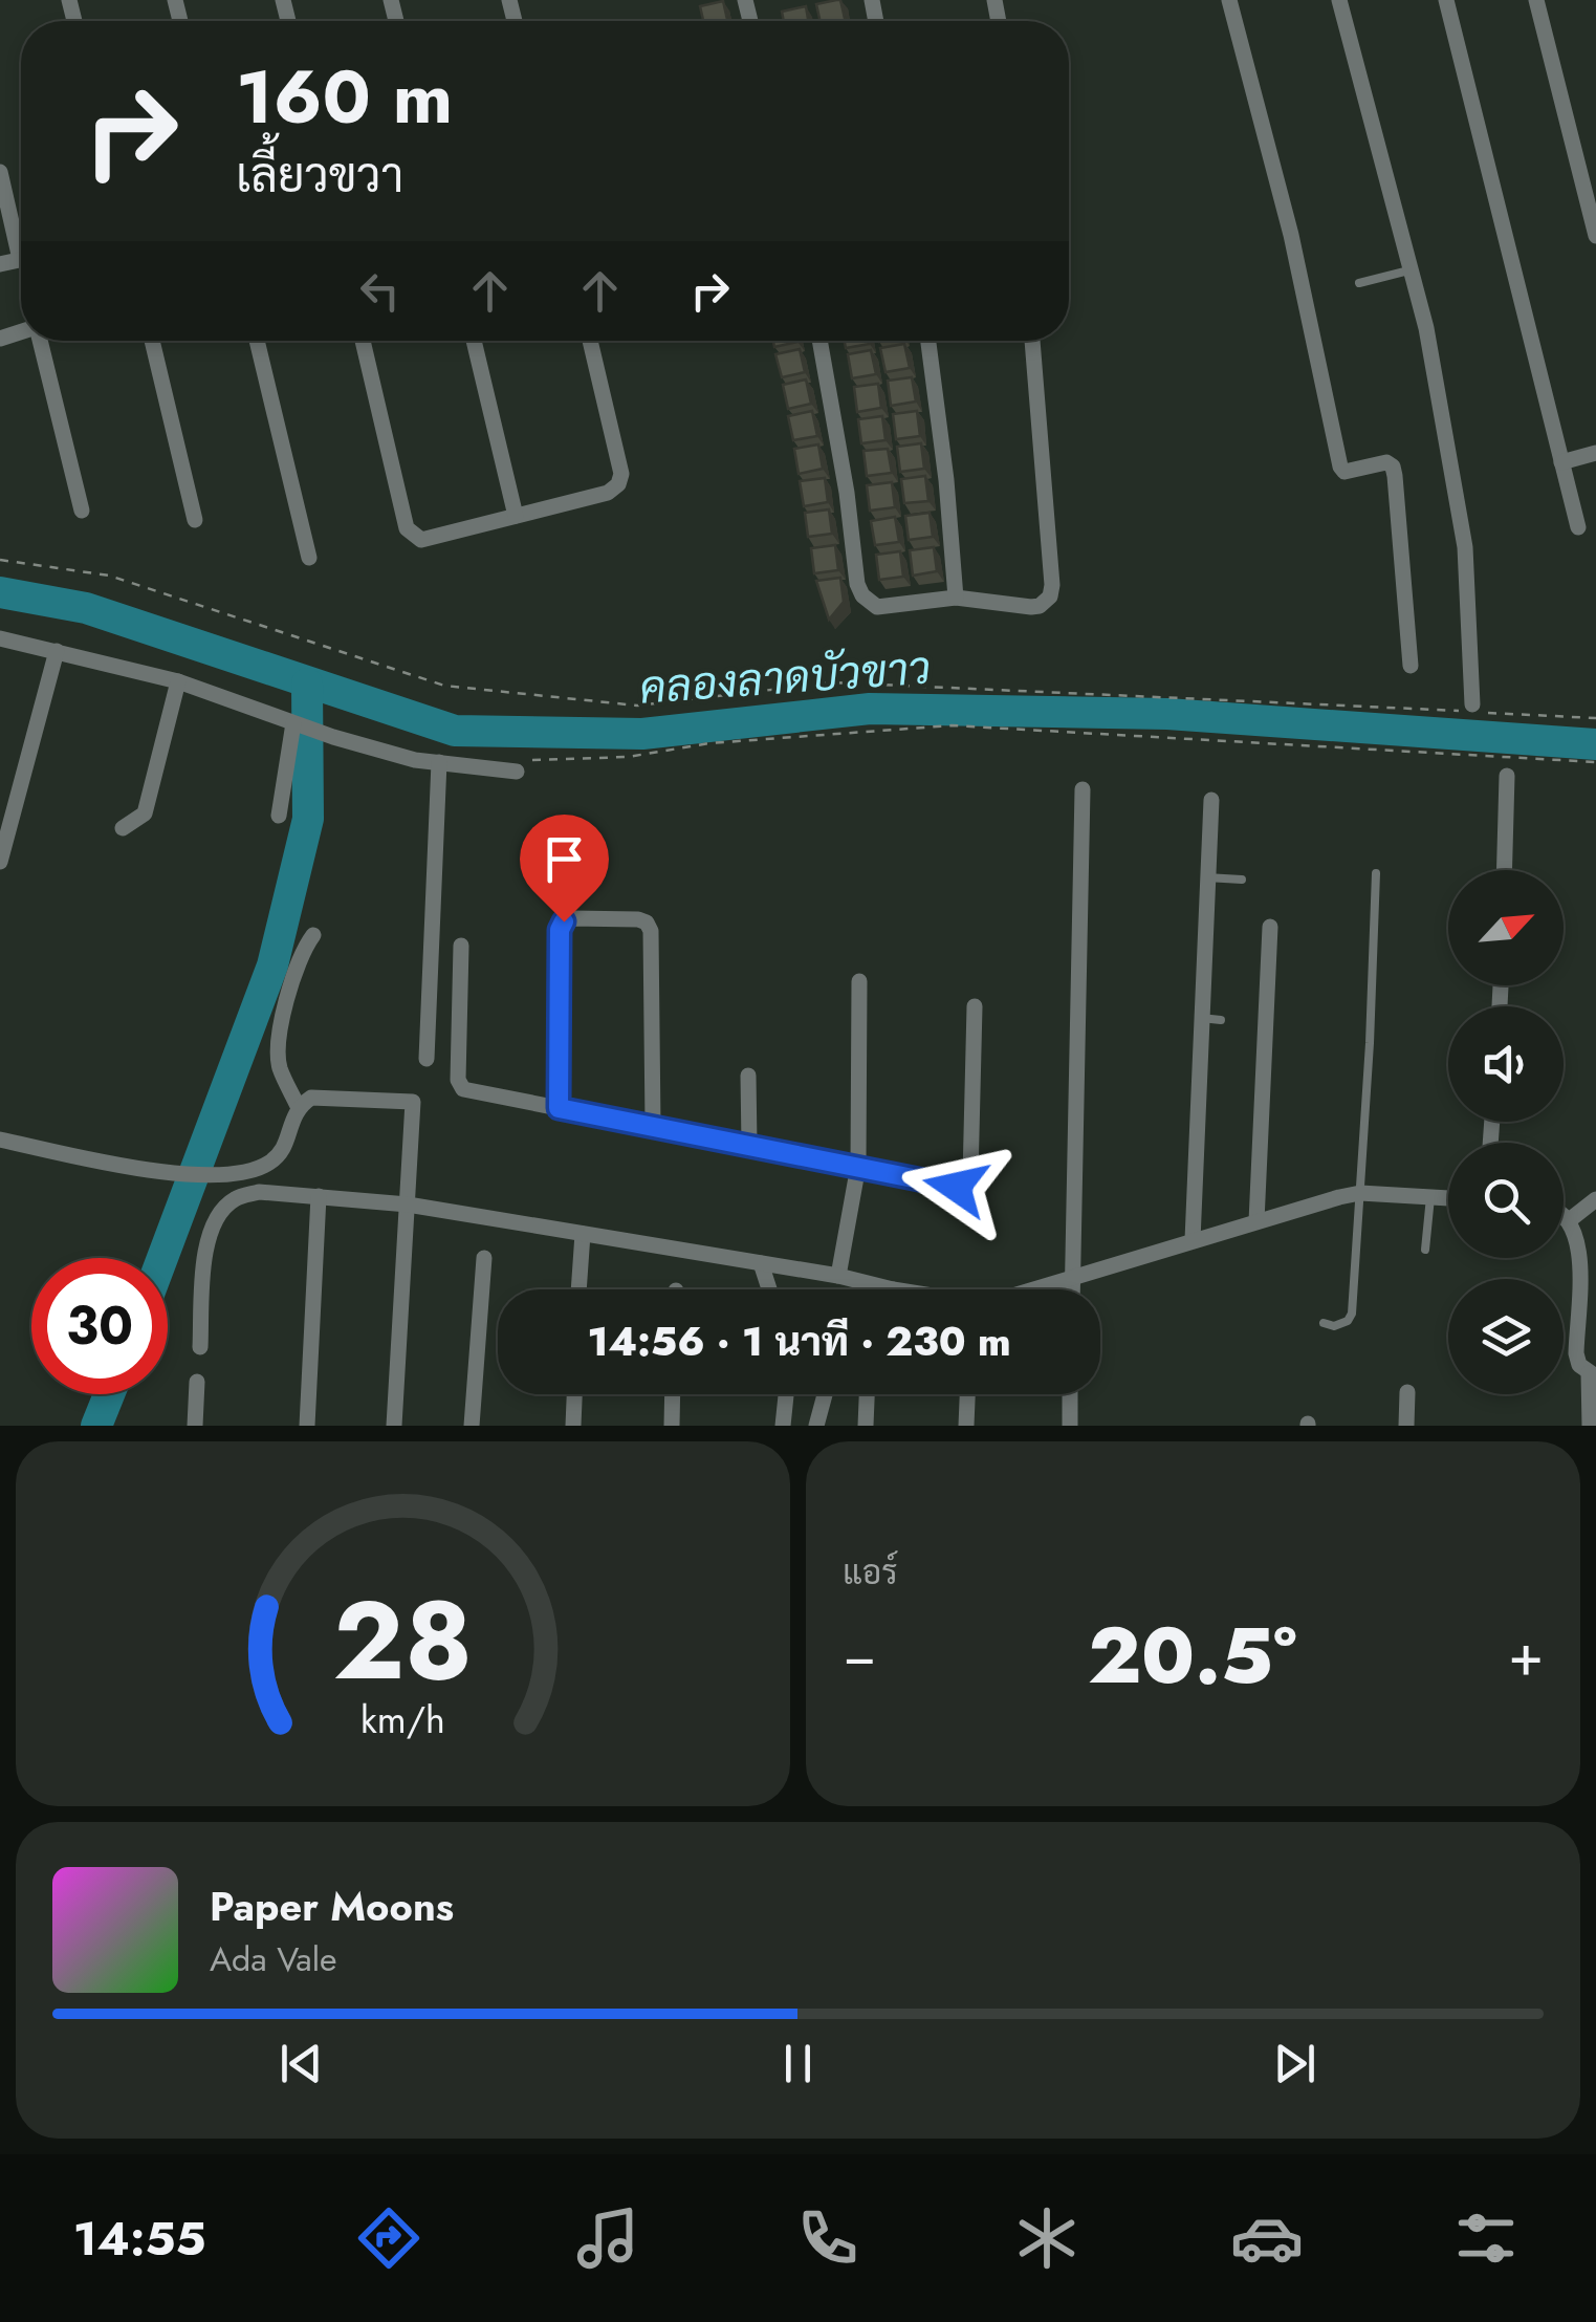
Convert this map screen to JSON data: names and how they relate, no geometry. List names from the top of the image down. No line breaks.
{"water":["คลองลาดบัวขาว"],"north":"top right","page":{"turn":["160 m","เลี้ยวขวา"],"limit":"30","trip":"14:56 · 1 นาที · 230 m","tile":"แอร์","heat":["−","20.5°","+"],"song":["Paper Moons","Ada Vale"],"tabs":"14:55","gauge":["28","km/h"]}}
